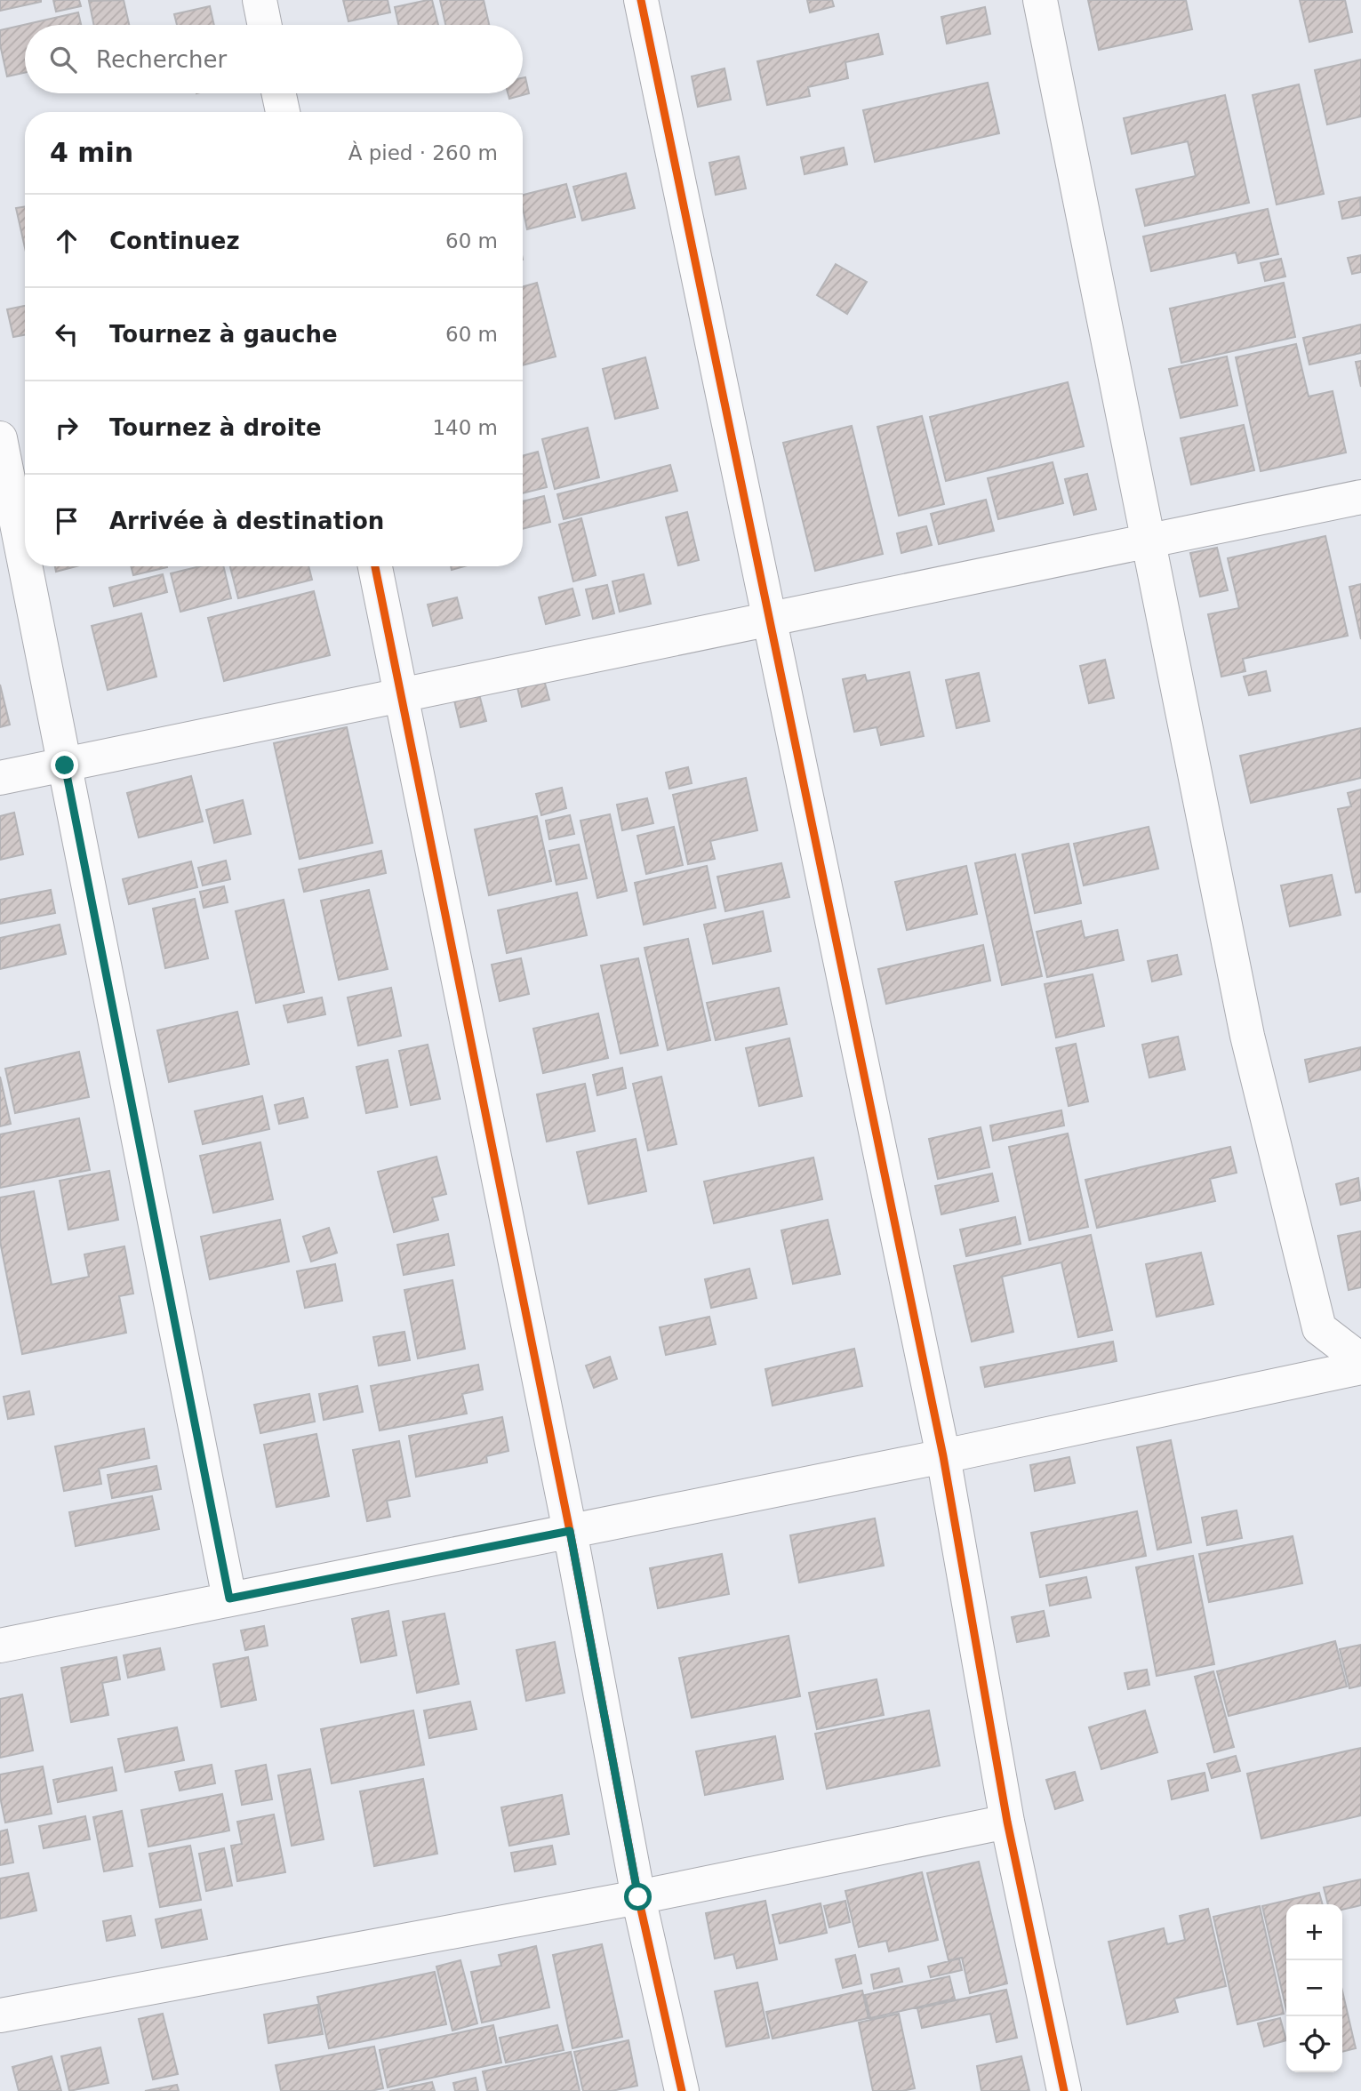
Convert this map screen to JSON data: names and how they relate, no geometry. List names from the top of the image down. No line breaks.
{"page":{"search":"Rechercher","heading":["4 min","À pied · 260 m"],"list":[["Continuez","60 m"],["Tournez à gauche","60 m"],["Tournez à droite","140 m"],"Arrivée à destination"],"map_buttons":["+","−"]}}
